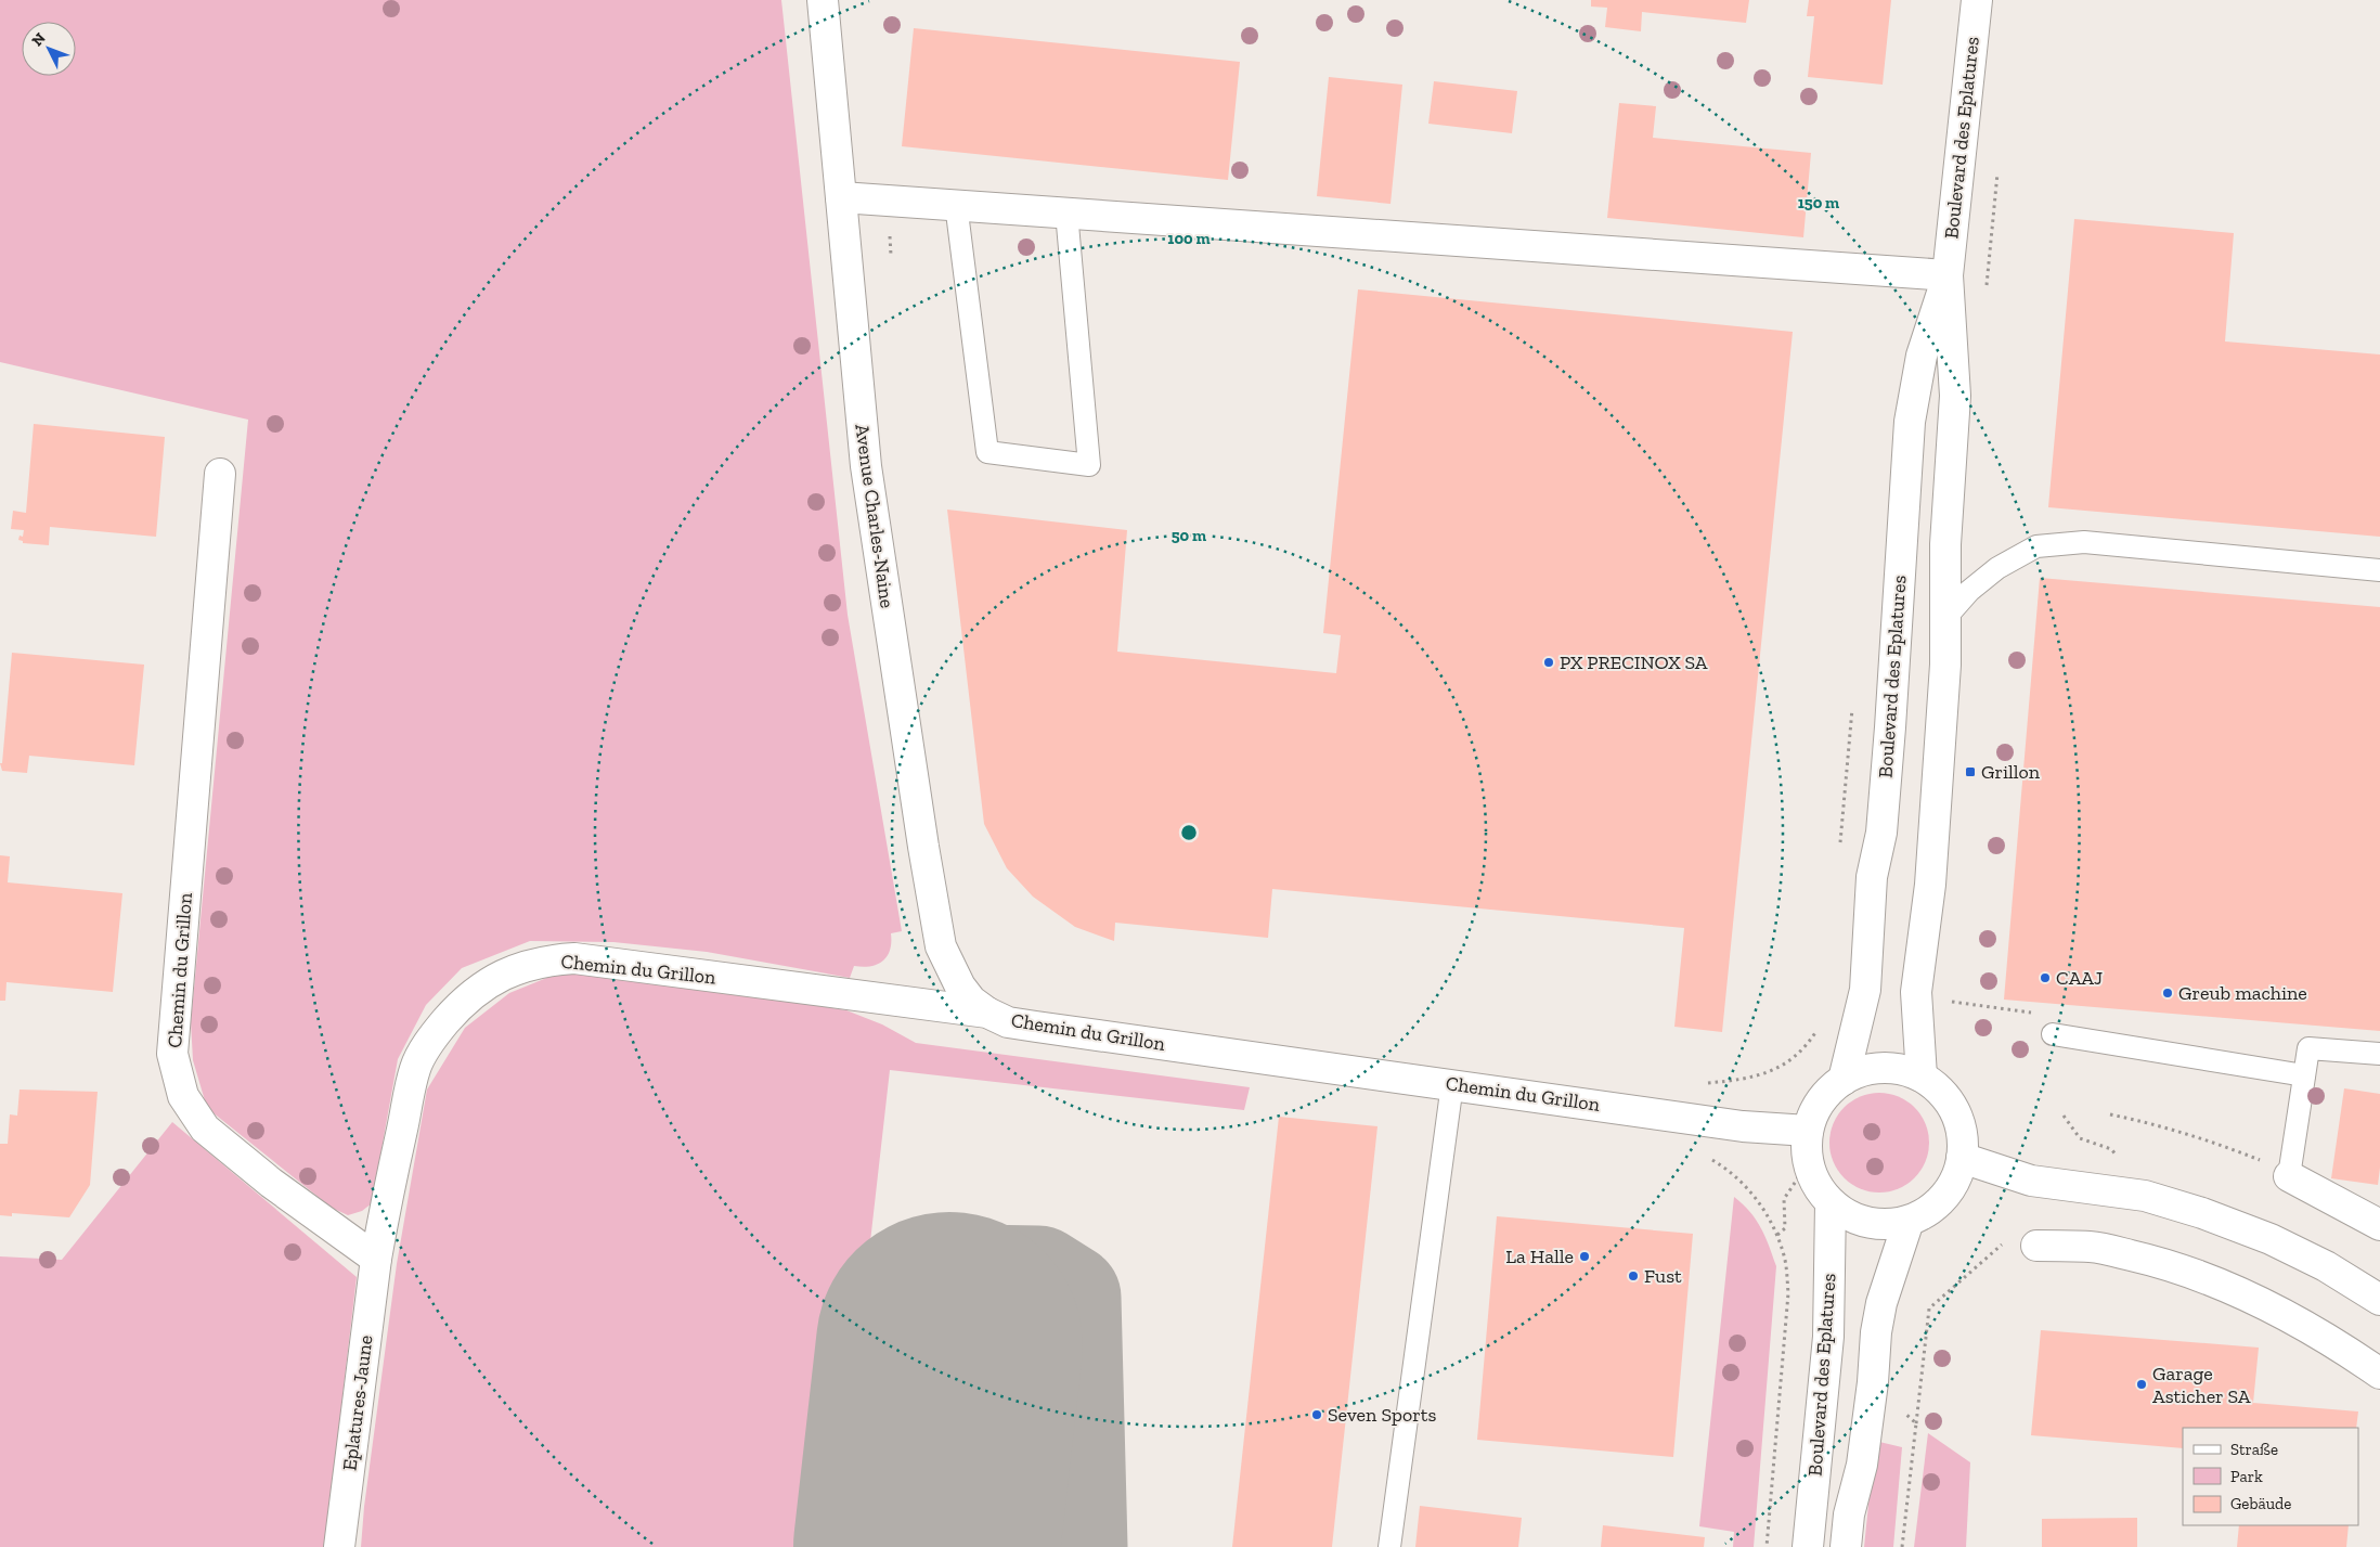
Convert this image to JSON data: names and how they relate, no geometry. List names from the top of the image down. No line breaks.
{"streets":{"street":["Boulevard des Eplatures","Avenue Charles-Naine","Chemin du Grillon","Eplatures-Jaune"]},"crossings":[["Boulevard des Eplatures","Chemin du Grillon"],["Avenue Charles-Naine","Chemin du Grillon"],["Chemin du Grillon","Eplatures-Jaune"]],"places":{"other":["PX PRECINOX SA","CAAJ","Greub machine","La Halle","Fust","Garage Asticher SA","Seven Sports"],"transit":["Grillon"]},"legend":["Straße","Park","Gebäude"],"north":"top left","rings":["150 m","100 m","50 m"]}
